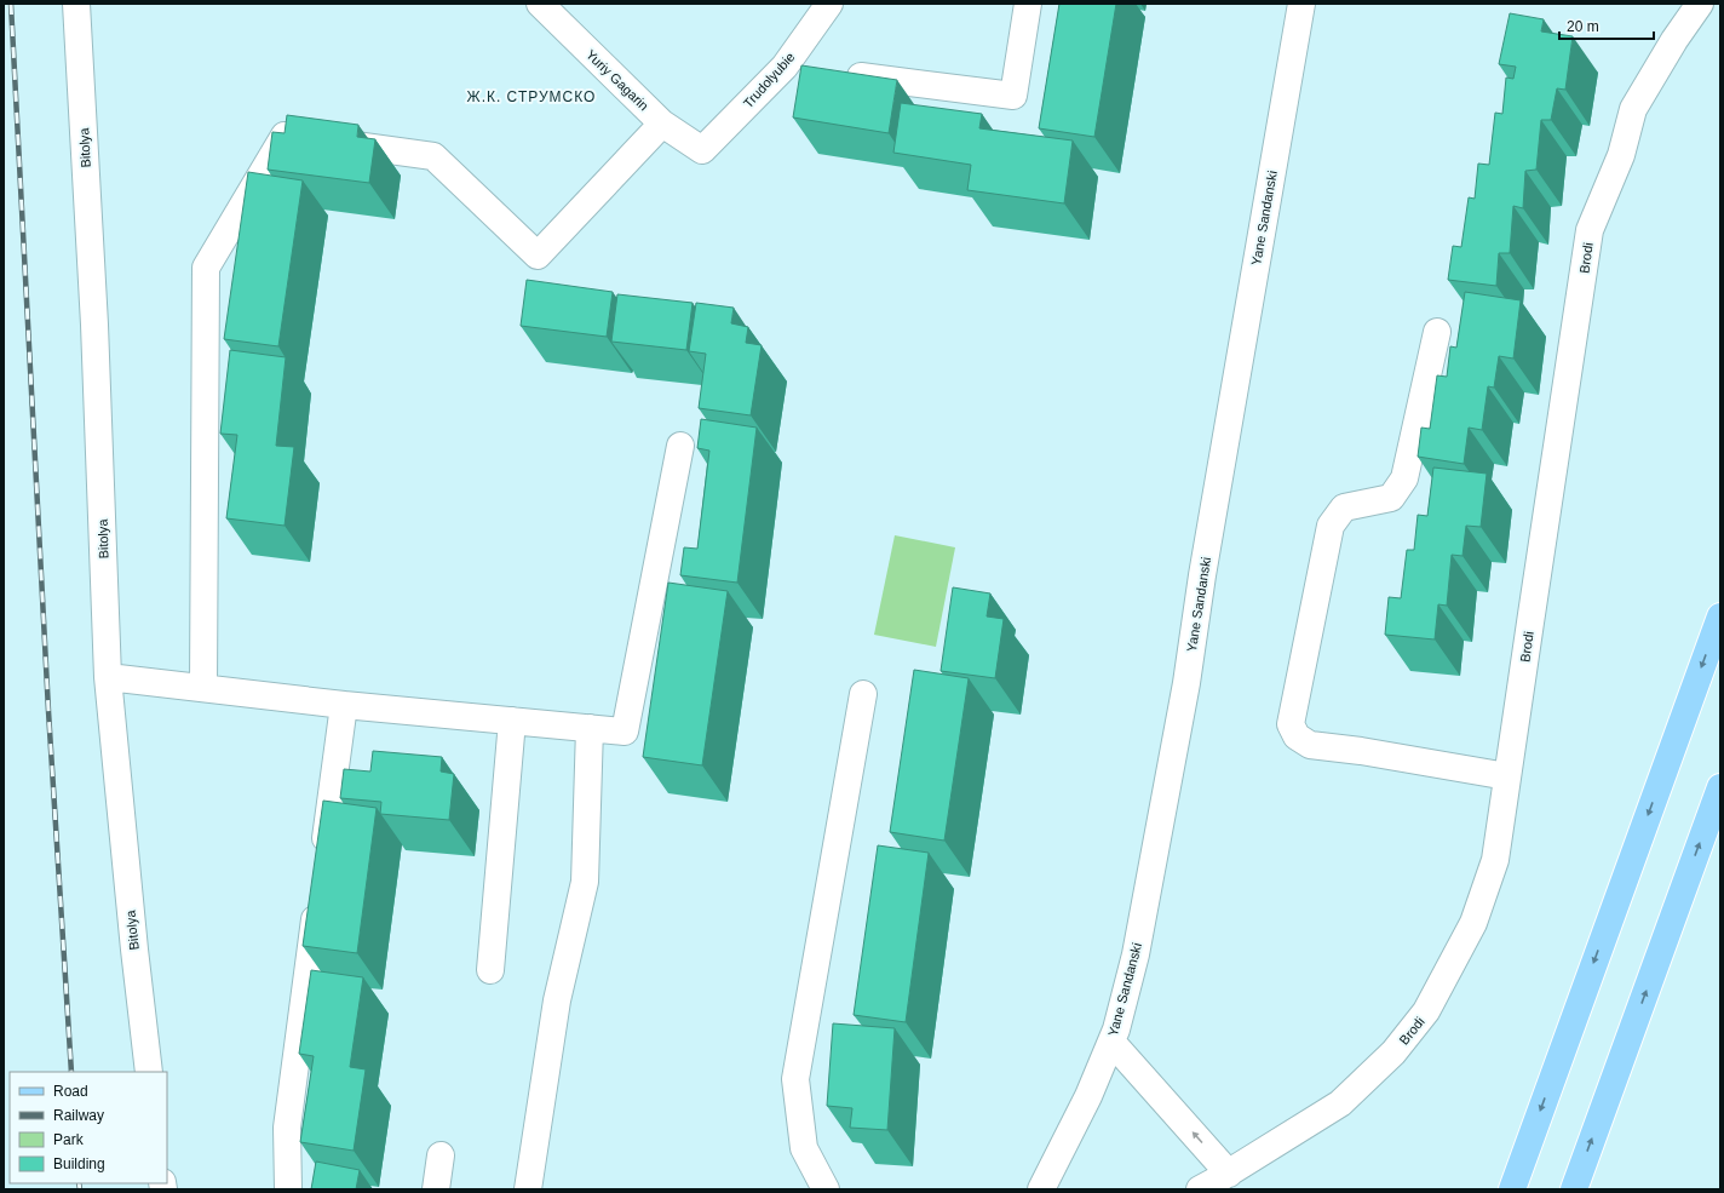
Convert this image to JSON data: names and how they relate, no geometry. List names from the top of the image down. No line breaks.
{"streets":{"street":["Yuriy Gagarin","Trudolyubie","Bitolya","Yane Sandanski","Brodi"]},"crossings":[["Yuriy Gagarin","Trudolyubie"]],"districts":["Ж.К. СТРУМСКО"],"legend":["Road","Railway","Park","Building"],"scale_bar":"20 m"}
